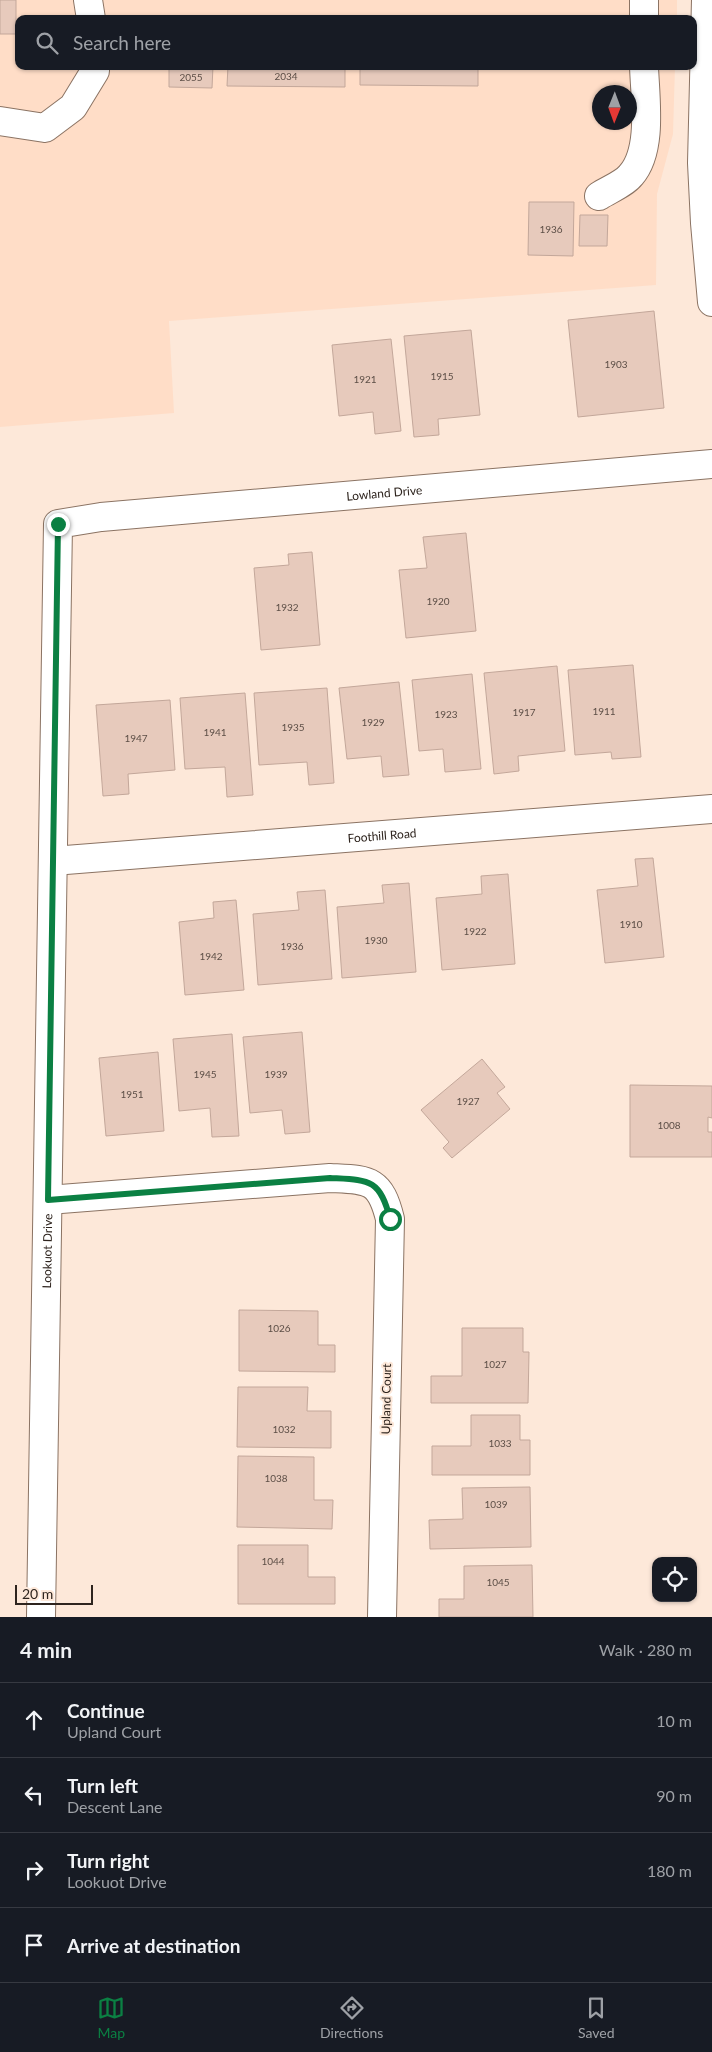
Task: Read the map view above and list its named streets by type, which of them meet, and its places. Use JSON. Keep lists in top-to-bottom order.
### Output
{
  "streets": {
    "street": [
      "Lowland Drive",
      "Foothill Road",
      "Lookuot Drive",
      "Upland Court"
    ]
  },
  "crossings": [
    ["Lowland Drive", "Lookuot Drive"],
    ["Foothill Road", "Lookuot Drive"],
    ["Lookuot Drive", "Upland Court"]
  ],
  "house_numbers": [
    "2034",
    "2055",
    "1936",
    "1903",
    "1915",
    "1921",
    "1920",
    "1932",
    "1911",
    "1917",
    "1923",
    "1929",
    "1935",
    "1941",
    "1947",
    "1910",
    "1922",
    "1930",
    "1936",
    "1942",
    "1945",
    "1939",
    "1951",
    "1927",
    "1008",
    "1026",
    "1027",
    "1032",
    "1033",
    "1038",
    "1039",
    "1044",
    "1045"
  ],
  "scale_bar": "20 m",
  "north": "bottom",
  "page": {
    "search": "Search here",
    "scale": "20 m",
    "heading": ["4 min", "Walk · 280 m"],
    "list": [
      ["Continue", "Upland Court", "10 m"],
      ["Turn left", "Descent Lane", "90 m"],
      ["Turn right", "Lookuot Drive", "180 m"],
      "Arrive at destination"
    ],
    "nav": ["Map", "Directions", "Saved"]
  }
}
